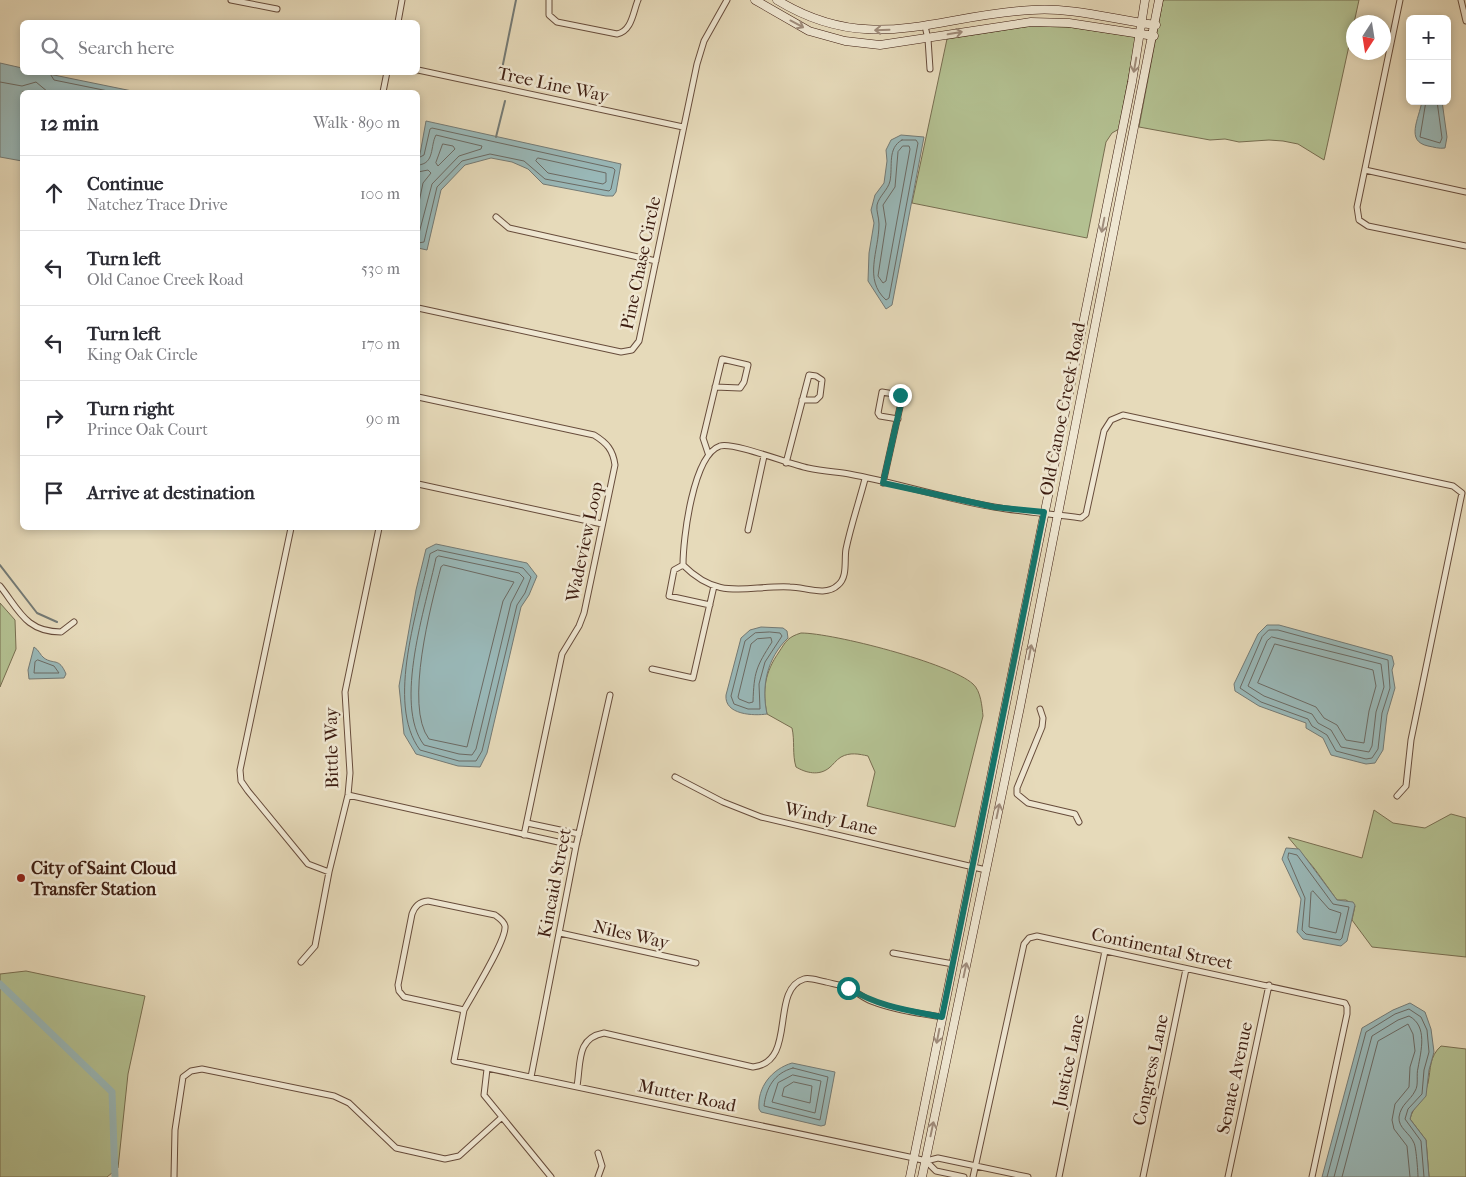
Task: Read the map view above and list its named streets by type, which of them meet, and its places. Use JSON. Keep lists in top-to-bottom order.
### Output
{
  "streets": {
    "main road": ["Old Canoe Creek Road"],
    "street": [
      "Tree Line Way",
      "Pine Chase Circle",
      "Wadeview Loop",
      "Bittle Way",
      "Windy Lane",
      "Kincaid Street",
      "Niles Way",
      "Continental Street",
      "Justice Lane",
      "Congress Lane",
      "Senate Avenue",
      "Mutter Road"
    ]
  },
  "crossings": [
    ["Tree Line Way", "Pine Chase Circle"],
    ["Old Canoe Creek Road", "Windy Lane"],
    ["Old Canoe Creek Road", "Mutter Road"],
    ["Kincaid Street", "Niles Way"],
    ["Kincaid Street", "Mutter Road"],
    ["Continental Street", "Justice Lane"],
    ["Continental Street", "Congress Lane"],
    ["Continental Street", "Senate Avenue"]
  ],
  "places": ["City of Saint Cloud Transfer Station"],
  "north": "bottom",
  "page": {
    "map_buttons": ["+", "−"],
    "search": "Search here",
    "heading": ["12 min", "Walk · 890 m"],
    "list": [
      ["Continue", "Natchez Trace Drive", "100 m"],
      ["Turn left", "Old Canoe Creek Road", "530 m"],
      ["Turn left", "King Oak Circle", "170 m"],
      ["Turn right", "Prince Oak Court", "90 m"],
      "Arrive at destination"
    ]
  }
}
